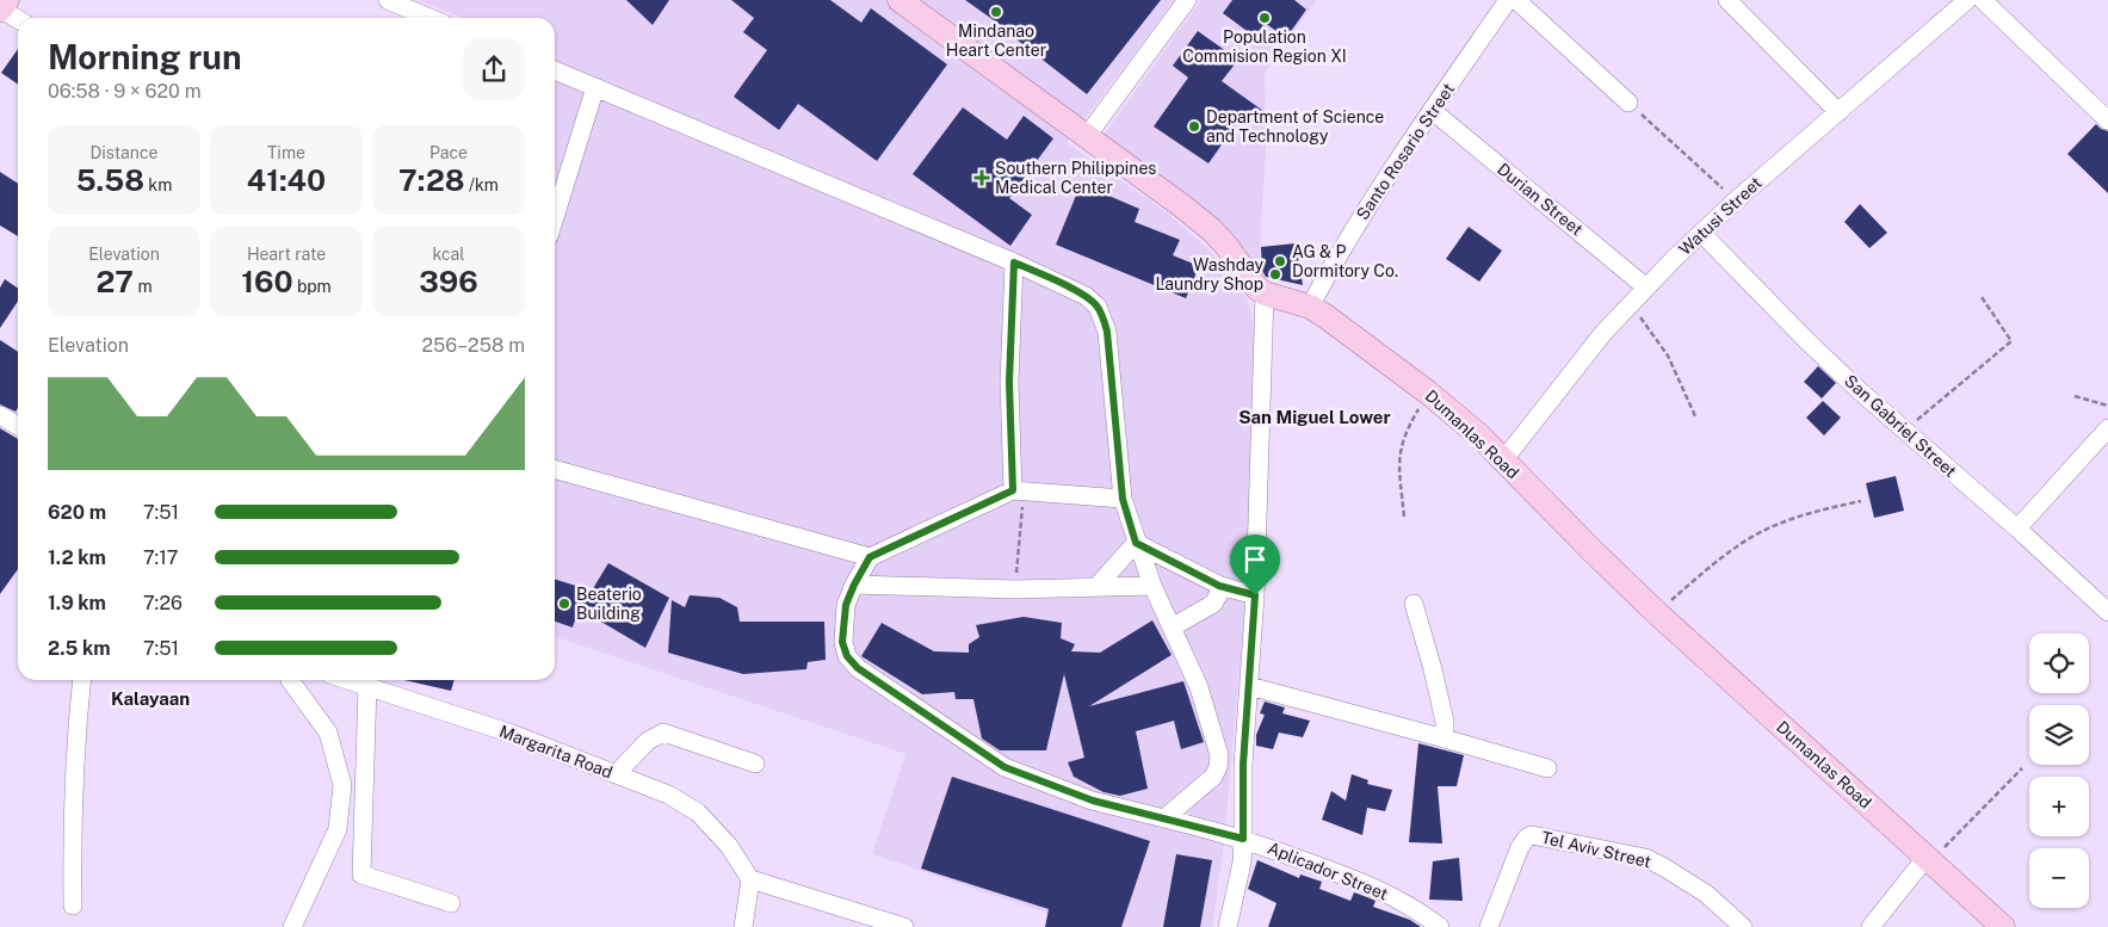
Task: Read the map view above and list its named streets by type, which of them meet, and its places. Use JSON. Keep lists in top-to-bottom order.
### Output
{
  "streets": {
    "main road": ["Dumanlas Road"],
    "street": [
      "Santo Rosario Street",
      "Durian Street",
      "Watusi Street",
      "San Gabriel Street",
      "Margarita Road",
      "Tel Aviv Street",
      "Aplicador Street"
    ]
  },
  "crossings": [
    ["Santo Rosario Street", "Durian Street"],
    ["Santo Rosario Street", "Dumanlas Road"],
    ["Durian Street", "Watusi Street"],
    ["Watusi Street", "San Gabriel Street"],
    ["Watusi Street", "Dumanlas Road"]
  ],
  "districts": ["San Miguel Lower", "Kalayaan"],
  "places": {
    "other": [
      "Mindanao Heart Center",
      "Population Commision Region XI",
      "Department of Science and Technology",
      "AG & P Dormitory Co.",
      "Washday Laundry Shop",
      "Beaterio Building"
    ],
    "health": ["Southern Philippines Medical Center"]
  },
  "page": {
    "heading": ["Morning run", "06:58 · 9 × 620 m"],
    "stats": [
      ["Distance", "5.58 km"],
      ["Time", "41:40"],
      ["Pace", "7:28 /km"],
      ["Elevation", "27 m"],
      ["Heart rate", "160 bpm"],
      ["kcal", "396"]
    ],
    "chart": ["Elevation", "256–258 m"],
    "list": [
      {
        "name": "620 m",
        "note": "7:51"
      },
      {
        "name": "1.2 km",
        "note": "7:17"
      },
      {
        "name": "1.9 km",
        "note": "7:26"
      },
      {
        "name": "2.5 km",
        "note": "7:51"
      }
    ],
    "map_buttons": ["+", "−"]
  }
}
